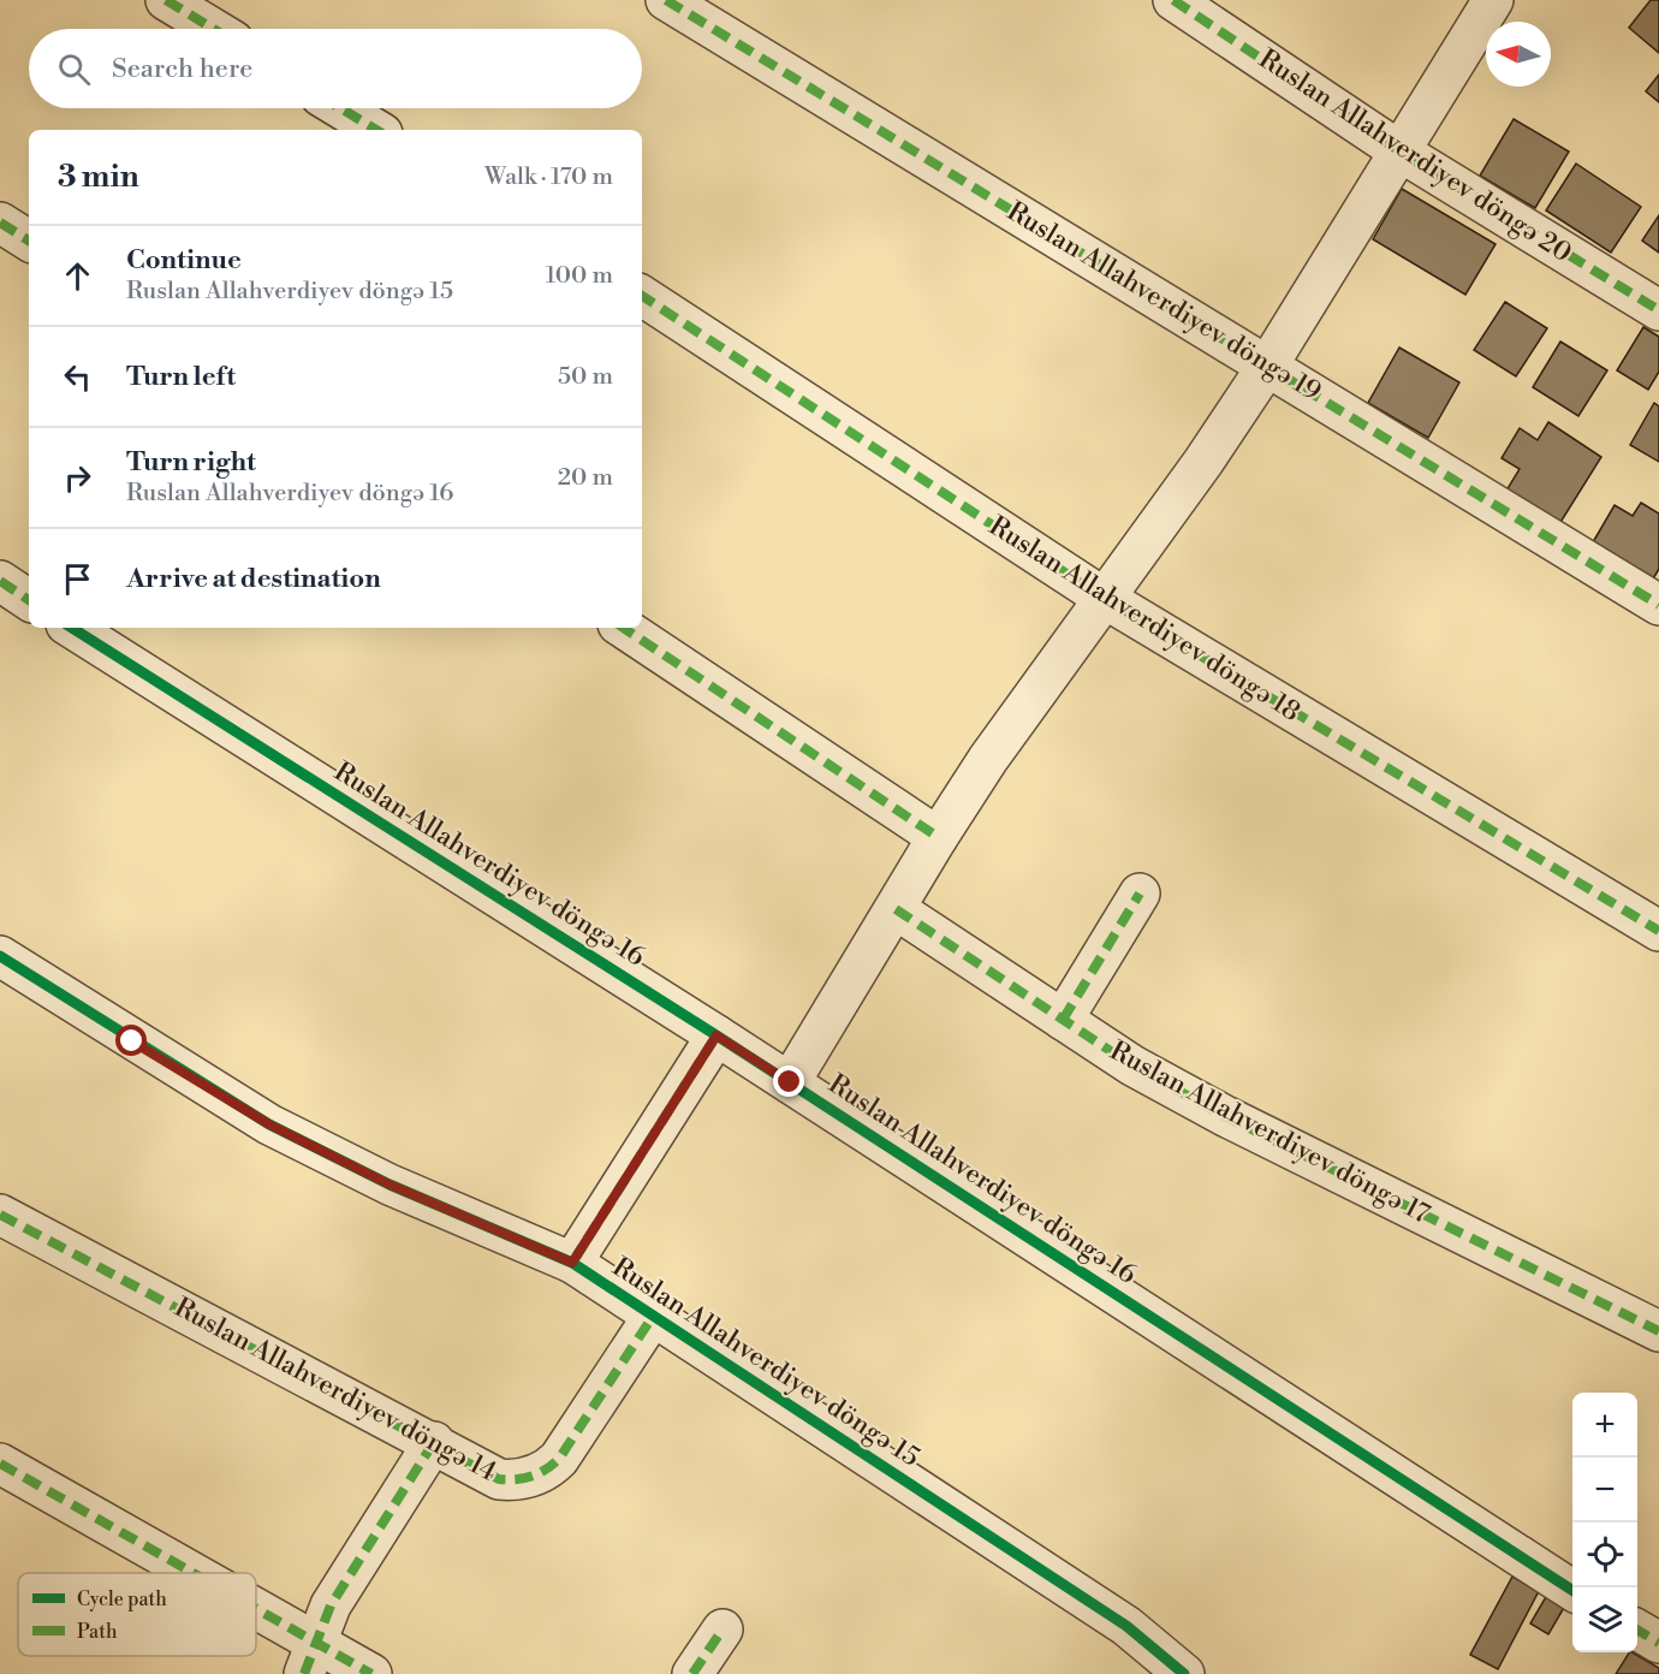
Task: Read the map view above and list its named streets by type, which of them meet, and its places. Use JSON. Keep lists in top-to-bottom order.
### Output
{
  "streets": {
    "street": [
      "Ruslan Allahverdiyev döngə 20",
      "Ruslan Allahverdiyev döngə 19",
      "Ruslan Allahverdiyev döngə 18",
      "Ruslan Allahverdiyev döngə 16",
      "Ruslan Allahverdiyev döngə 17",
      "Ruslan Allahverdiyev döngə 15",
      "Ruslan Allahverdiyev döngə 14"
    ]
  },
  "crossings": [
    ["Ruslan Allahverdiyev döngə 15", "Ruslan Allahverdiyev döngə 14"]
  ],
  "legend": ["Cycle path", "Path"],
  "north": "left",
  "page": {
    "search": "Search here",
    "heading": ["3 min", "Walk · 170 m"],
    "list": [
      ["Continue", "Ruslan Allahverdiyev döngə 15", "100 m"],
      ["Turn left", "50 m"],
      ["Turn right", "Ruslan Allahverdiyev döngə 16", "20 m"],
      "Arrive at destination"
    ],
    "map_buttons": ["+", "−"]
  }
}
